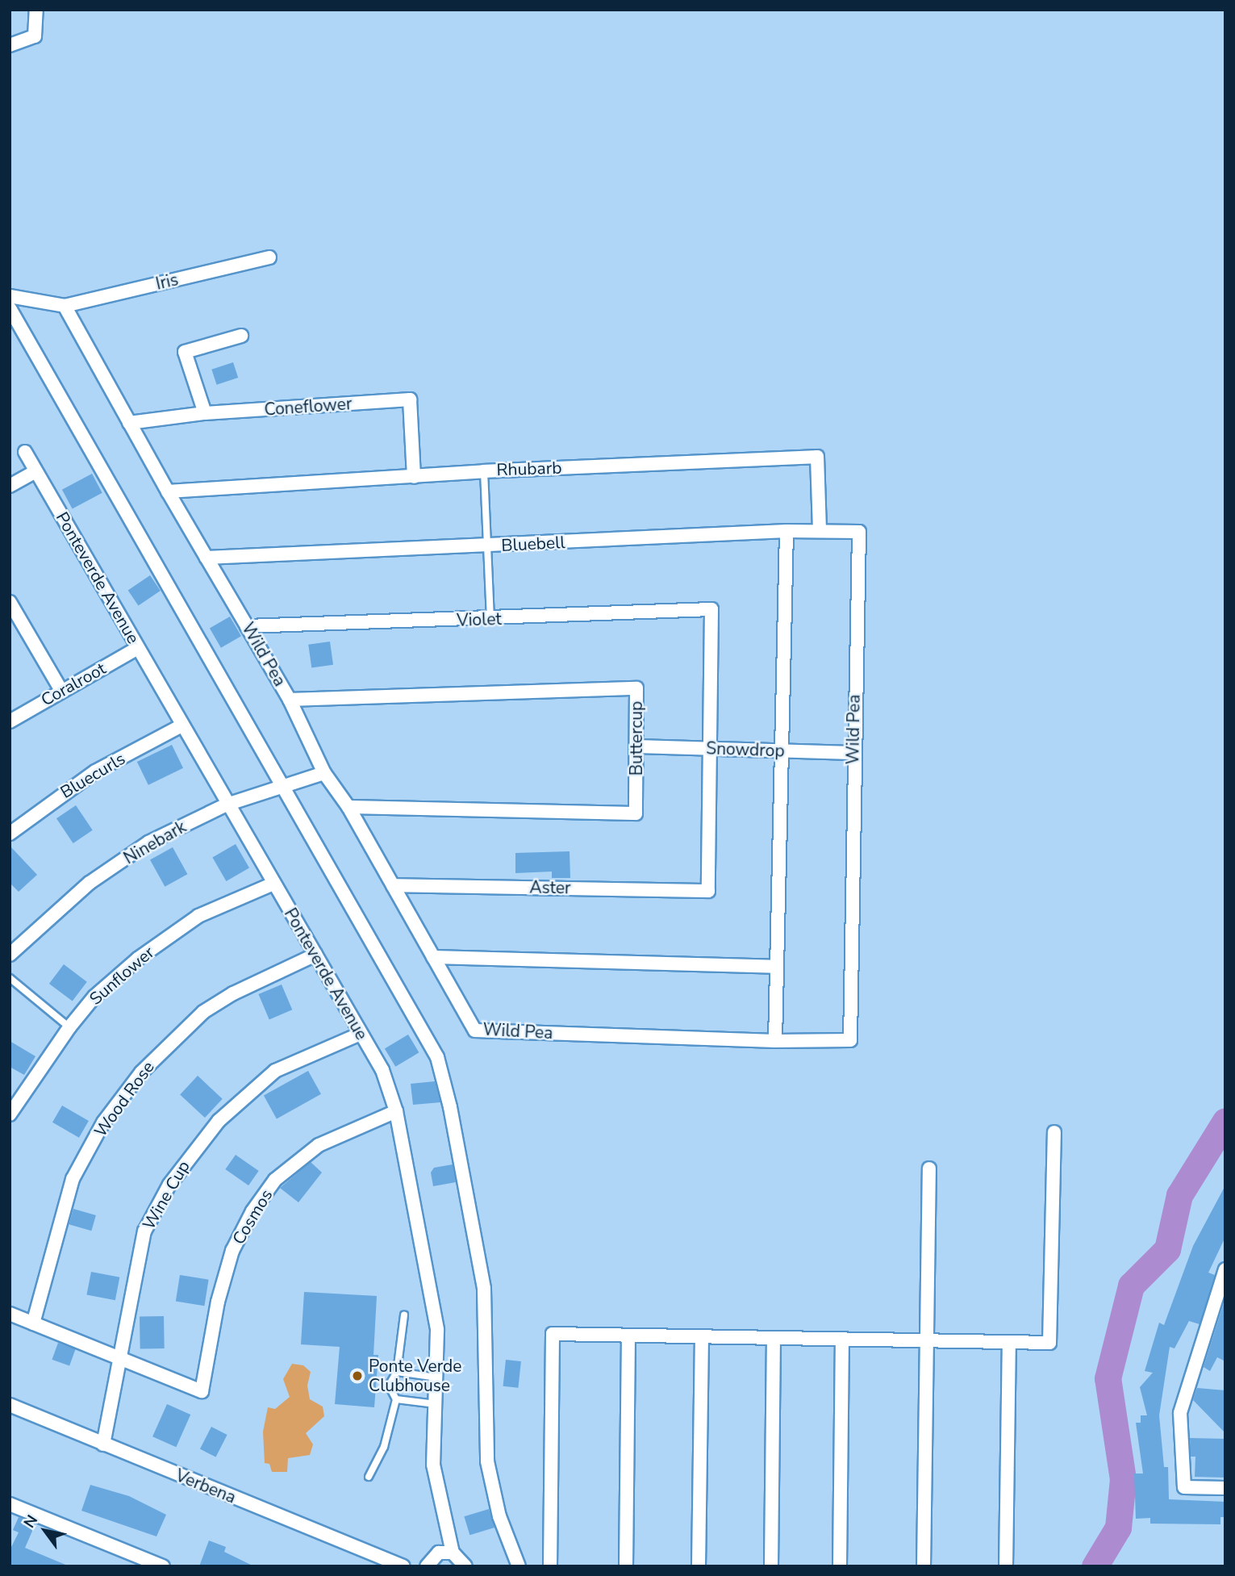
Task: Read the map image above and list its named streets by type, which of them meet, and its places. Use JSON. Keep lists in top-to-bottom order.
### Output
{
  "streets": {
    "street": [
      "Iris",
      "Coneflower",
      "Rhubarb",
      "Bluebell",
      "Ponteverde Avenue",
      "Violet",
      "Wild Pea",
      "Coralroot",
      "Buttercup",
      "Snowdrop",
      "Bluecurls",
      "Ninebark",
      "Aster",
      "Sunflower",
      "Wood Rose",
      "Wine Cup",
      "Cosmos",
      "Verbena"
    ]
  },
  "crossings": [
    ["Iris", "Wild Pea"],
    ["Coneflower", "Rhubarb"],
    ["Coneflower", "Wild Pea"],
    ["Rhubarb", "Bluebell"],
    ["Rhubarb", "Wild Pea"],
    ["Bluebell", "Wild Pea"],
    ["Ponteverde Avenue", "Coralroot"],
    ["Ponteverde Avenue", "Bluecurls"],
    ["Ponteverde Avenue", "Ninebark"],
    ["Ponteverde Avenue", "Sunflower"],
    ["Ponteverde Avenue", "Wood Rose"],
    ["Ponteverde Avenue", "Wine Cup"],
    ["Ponteverde Avenue", "Cosmos"],
    ["Violet", "Wild Pea"],
    ["Violet", "Snowdrop"],
    ["Violet", "Aster"],
    ["Wild Pea", "Buttercup"],
    ["Wild Pea", "Snowdrop"],
    ["Wild Pea", "Ninebark"],
    ["Wild Pea", "Aster"],
    ["Buttercup", "Snowdrop"],
    ["Snowdrop", "Aster"],
    ["Wine Cup", "Cosmos"],
    ["Wine Cup", "Verbena"]
  ],
  "places": ["Ponte Verde Clubhouse"],
  "north": "top left"
}
